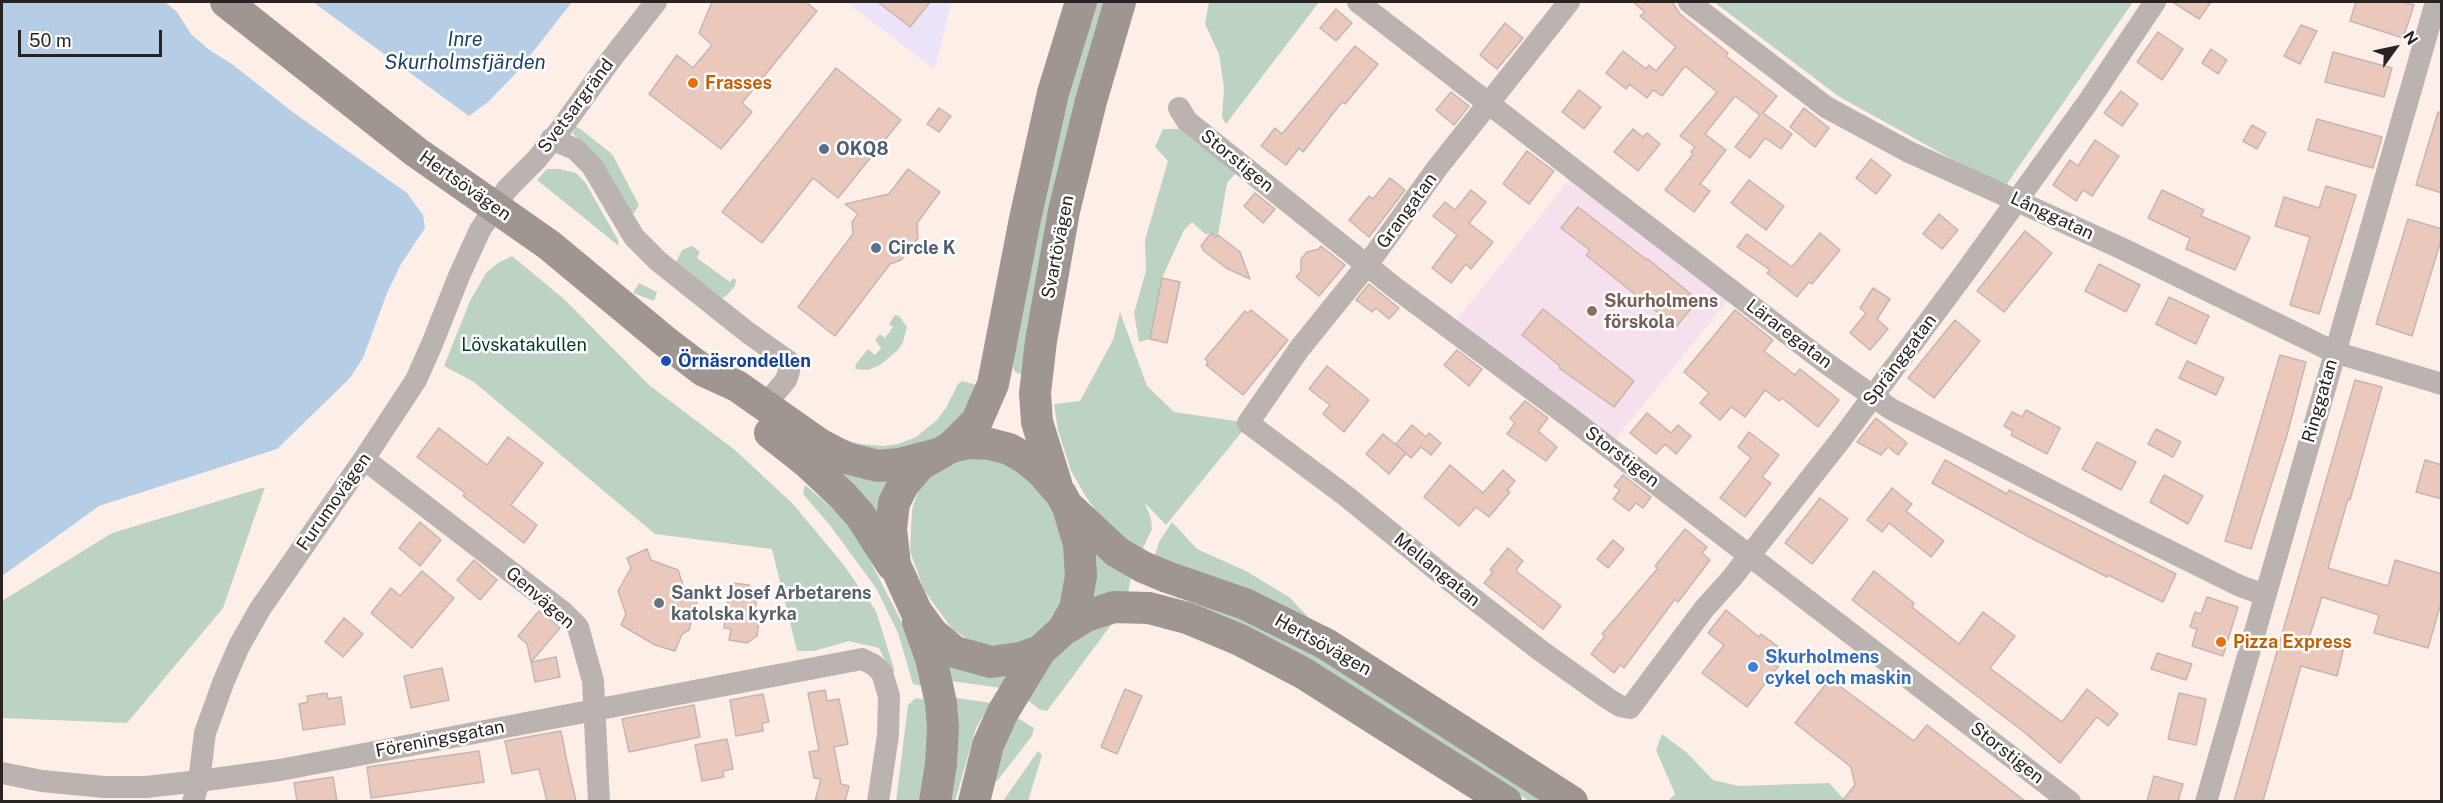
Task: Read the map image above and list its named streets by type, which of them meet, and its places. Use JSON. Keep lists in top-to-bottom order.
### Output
{
  "streets": {
    "main road": ["Hertsövägen", "Svartövägen"],
    "street": [
      "Svetsargränd",
      "Storstigen",
      "Grangatan",
      "Långgatan",
      "Läraregatan",
      "Spränggatan",
      "Ringgatan",
      "Furumovägen",
      "Mellangatan",
      "Genvägen",
      "Föreningsgatan"
    ]
  },
  "crossings": [
    ["Svetsargränd", "Hertsövägen"],
    ["Svetsargränd", "Furumovägen"],
    ["Storstigen", "Grangatan"],
    ["Storstigen", "Spränggatan"],
    ["Hertsövägen", "Svartövägen"],
    ["Hertsövägen", "Furumovägen"],
    ["Grangatan", "Läraregatan"],
    ["Grangatan", "Mellangatan"],
    ["Långgatan", "Spränggatan"],
    ["Långgatan", "Ringgatan"],
    ["Läraregatan", "Spränggatan"],
    ["Läraregatan", "Ringgatan"],
    ["Spränggatan", "Mellangatan"],
    ["Furumovägen", "Genvägen"],
    ["Furumovägen", "Föreningsgatan"],
    ["Genvägen", "Föreningsgatan"]
  ],
  "water": ["Inre Skurholmsfjärden"],
  "parks": ["Lövskatakullen"],
  "places": [
    "Frasses",
    "OKQ8",
    "Circle K",
    "Skurholmens förskola",
    "Örnäsrondellen",
    "Sankt Josef Arbetarens katolska kyrka",
    "Pizza Express",
    "Skurholmens cykel och maskin"
  ],
  "scale_bar": "50 m",
  "north": "top right"
}
